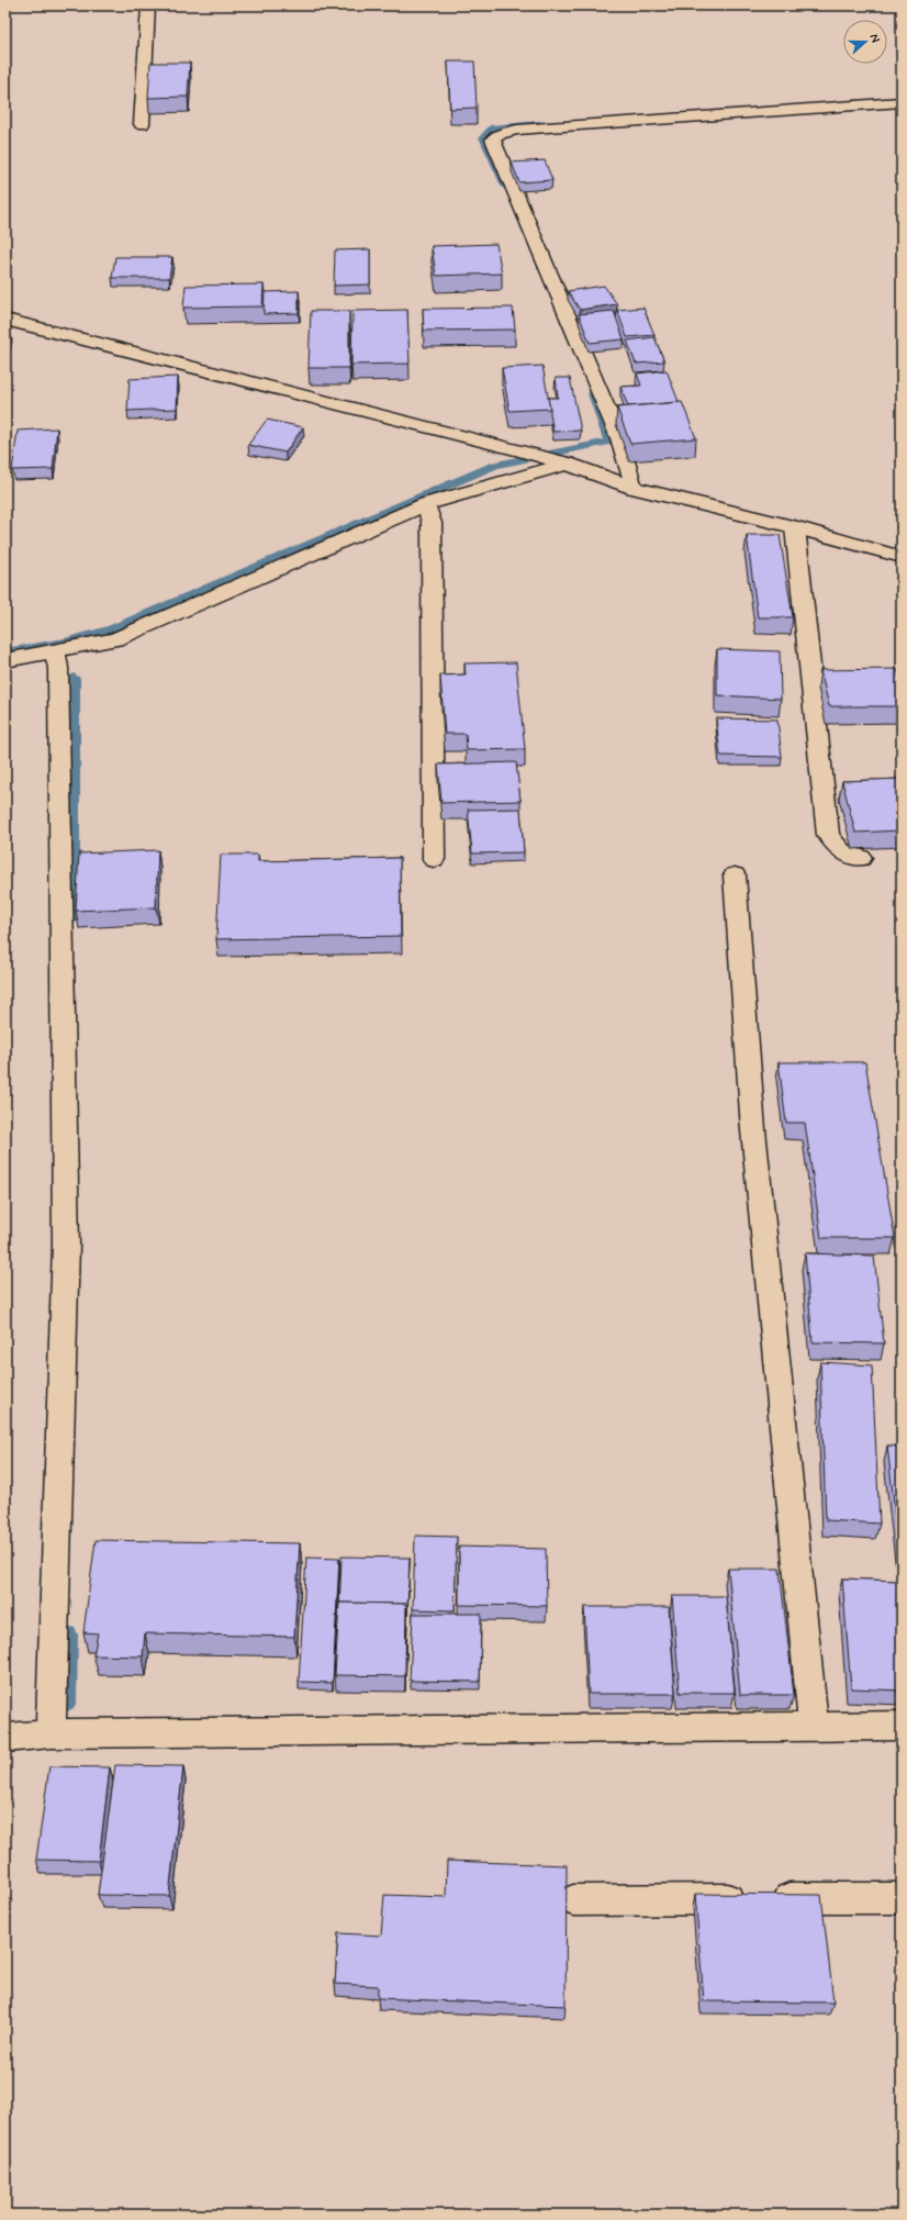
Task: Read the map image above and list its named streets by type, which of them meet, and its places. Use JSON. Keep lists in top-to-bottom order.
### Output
{
  "north": "right"
}
